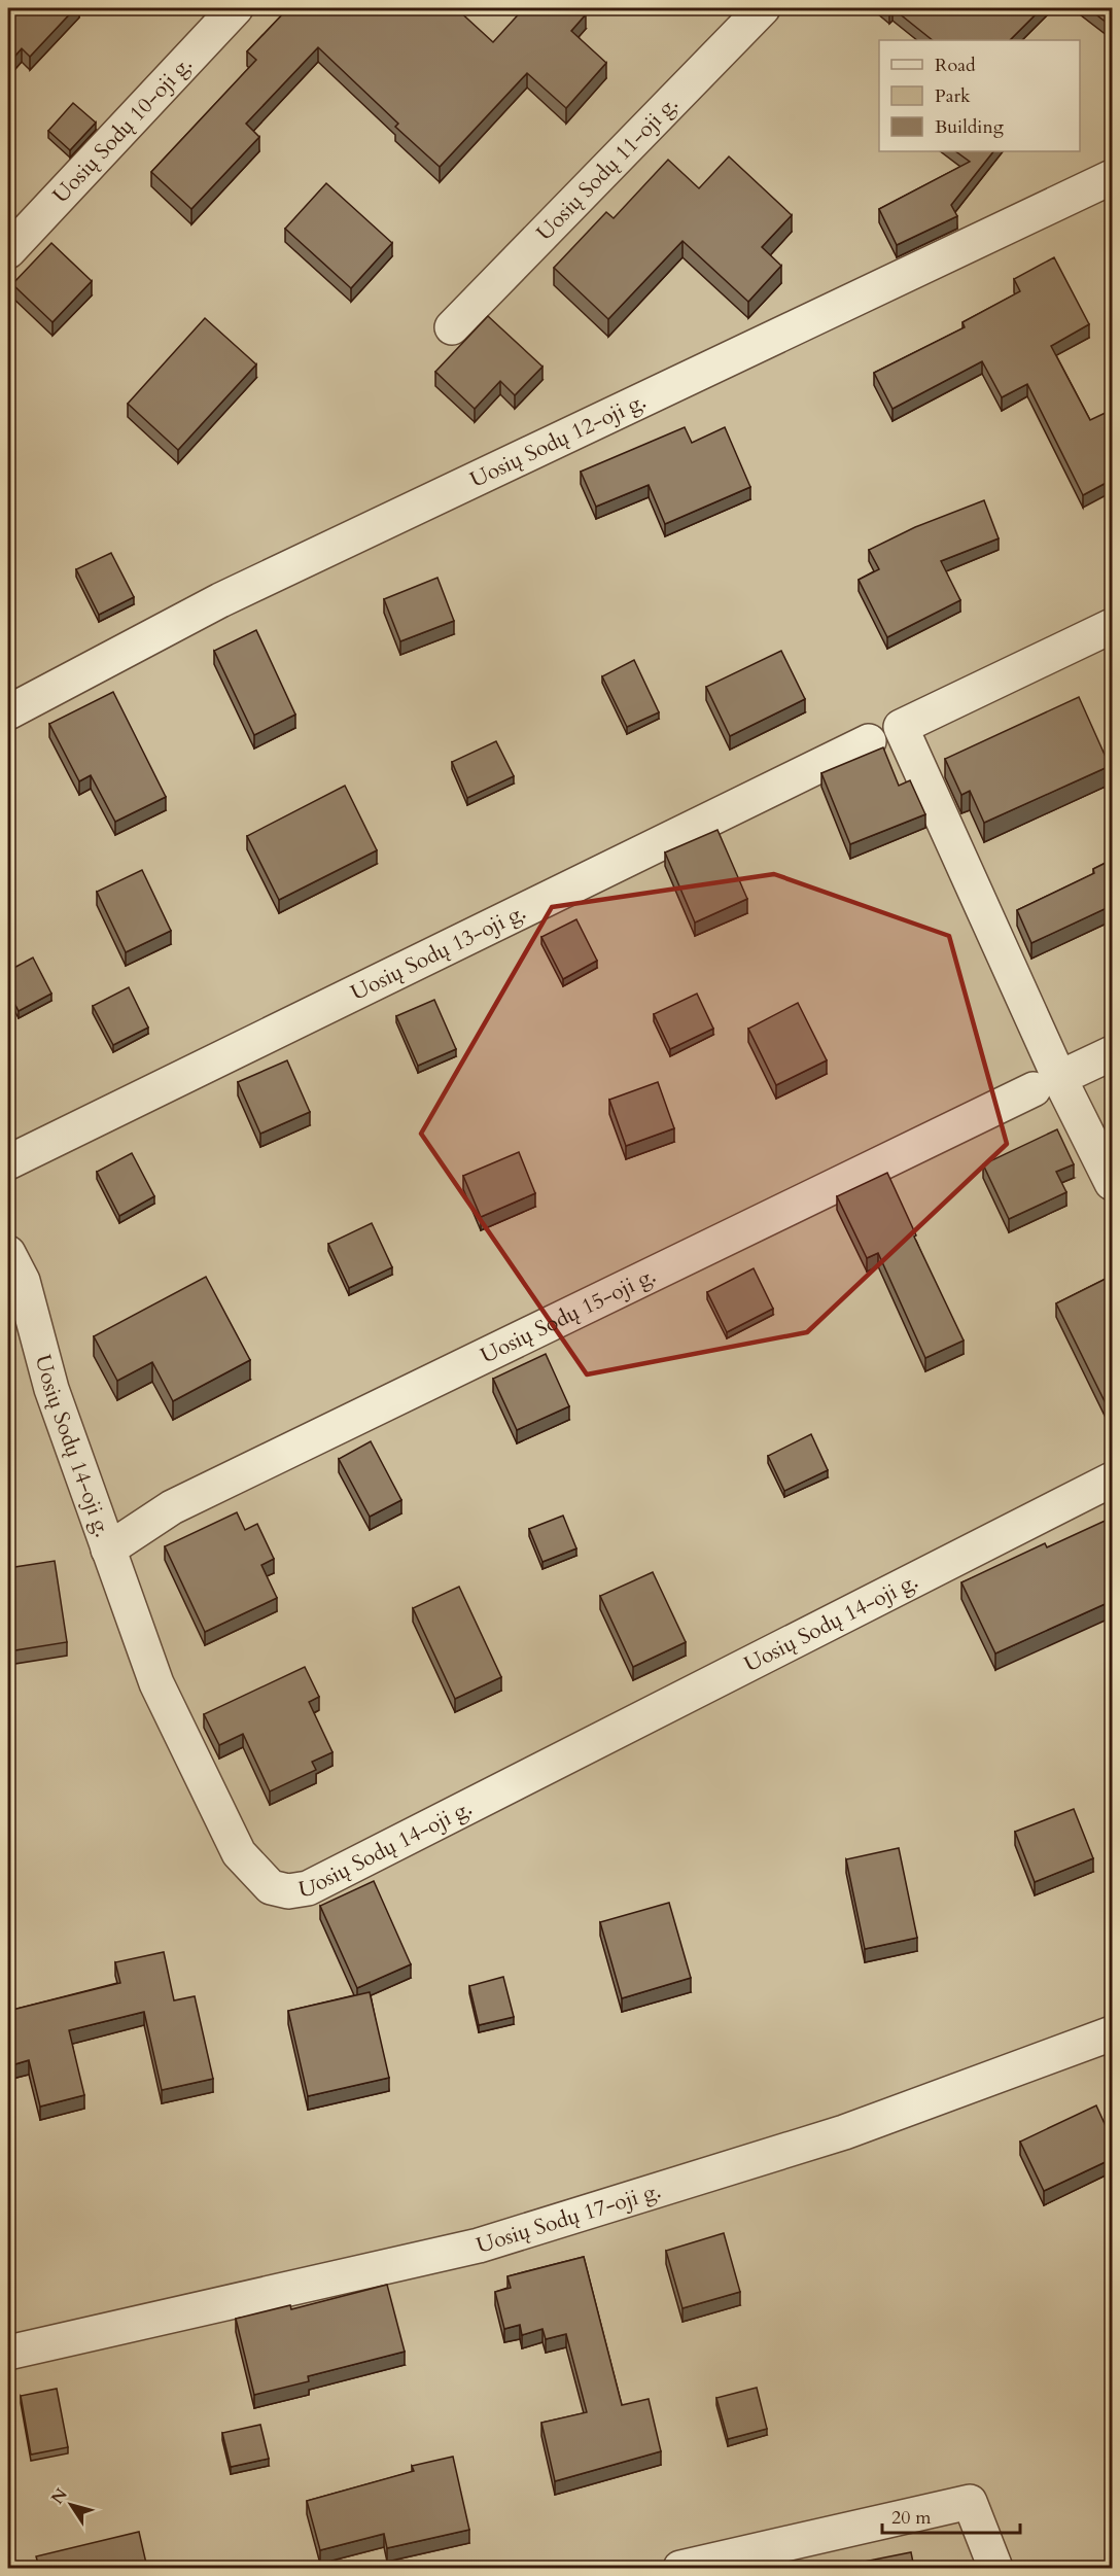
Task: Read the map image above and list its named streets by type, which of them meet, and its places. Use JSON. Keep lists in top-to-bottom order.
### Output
{
  "streets": {
    "street": [
      "Uosių Sodų 10-oji g.",
      "Uosių Sodų 11-oji g.",
      "Uosių Sodų 12-oji g.",
      "Uosių Sodų 13-oji g.",
      "Uosių Sodų 15-oji g.",
      "Uosių Sodų 14-oji g.",
      "Uosių Sodų 17-oji g."
    ]
  },
  "crossings": [
    ["Uosių Sodų 15-oji g.", "Uosių Sodų 14-oji g."]
  ],
  "legend": ["Road", "Park", "Building"],
  "scale_bar": "20 m",
  "north": "top left"
}
